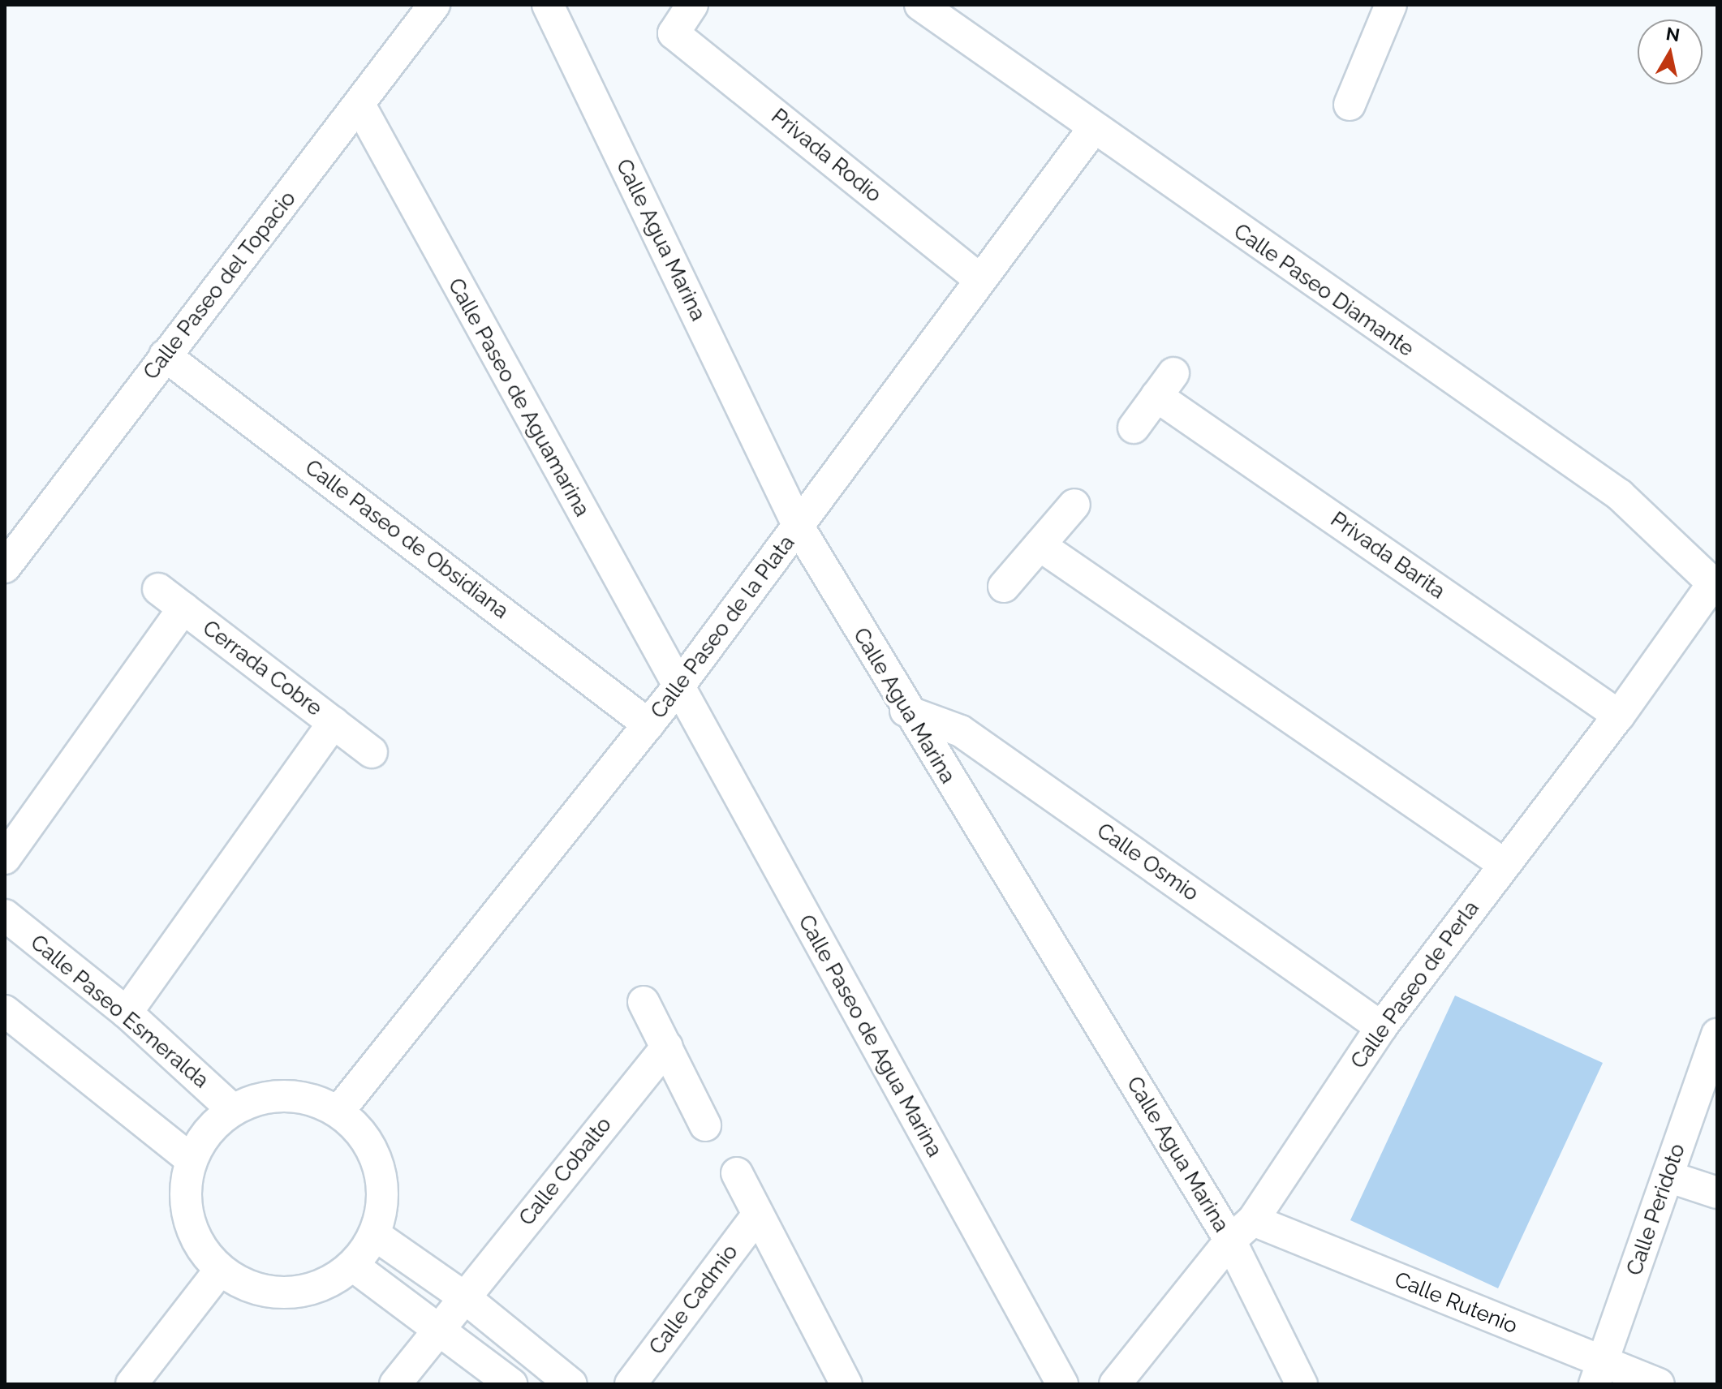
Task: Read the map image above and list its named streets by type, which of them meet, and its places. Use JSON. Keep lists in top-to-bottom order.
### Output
{
  "streets": {
    "street": [
      "Privada Rodio",
      "Calle Agua Marina",
      "Calle Paseo del Topacio",
      "Calle Paseo Diamante",
      "Calle Paseo de Aguamarina",
      "Calle Paseo de Obsidiana",
      "Privada Barita",
      "Calle Paseo de la Plata",
      "Cerrada Cobre",
      "Calle Osmio",
      "Calle Paseo de Perla",
      "Calle Paseo Esmeralda",
      "Calle Paseo de Agua Marina",
      "Calle Cobalto",
      "Calle Peridoto",
      "Calle Cadmio",
      "Calle Rutenio"
    ]
  },
  "crossings": [
    ["Privada Rodio", "Calle Paseo de la Plata"],
    ["Calle Agua Marina", "Calle Paseo de la Plata"],
    ["Calle Agua Marina", "Calle Osmio"],
    ["Calle Agua Marina", "Calle Paseo de Perla"],
    ["Calle Paseo del Topacio", "Calle Paseo de Aguamarina"],
    ["Calle Paseo del Topacio", "Calle Paseo de Obsidiana"],
    ["Calle Paseo Diamante", "Calle Paseo de la Plata"],
    ["Calle Paseo Diamante", "Calle Paseo de Perla"],
    ["Calle Paseo de Aguamarina", "Calle Paseo de la Plata"],
    ["Calle Paseo de Aguamarina", "Calle Paseo de Agua Marina"],
    ["Calle Paseo de Obsidiana", "Calle Paseo de la Plata"],
    ["Privada Barita", "Calle Paseo de Perla"],
    ["Calle Paseo de la Plata", "Calle Paseo Esmeralda"],
    ["Calle Paseo de la Plata", "Calle Paseo de Agua Marina"],
    ["Cerrada Cobre", "Calle Paseo Esmeralda"],
    ["Calle Osmio", "Calle Paseo de Perla"],
    ["Calle Paseo de Perla", "Calle Rutenio"],
    ["Calle Peridoto", "Calle Rutenio"]
  ],
  "north": "top"
}
